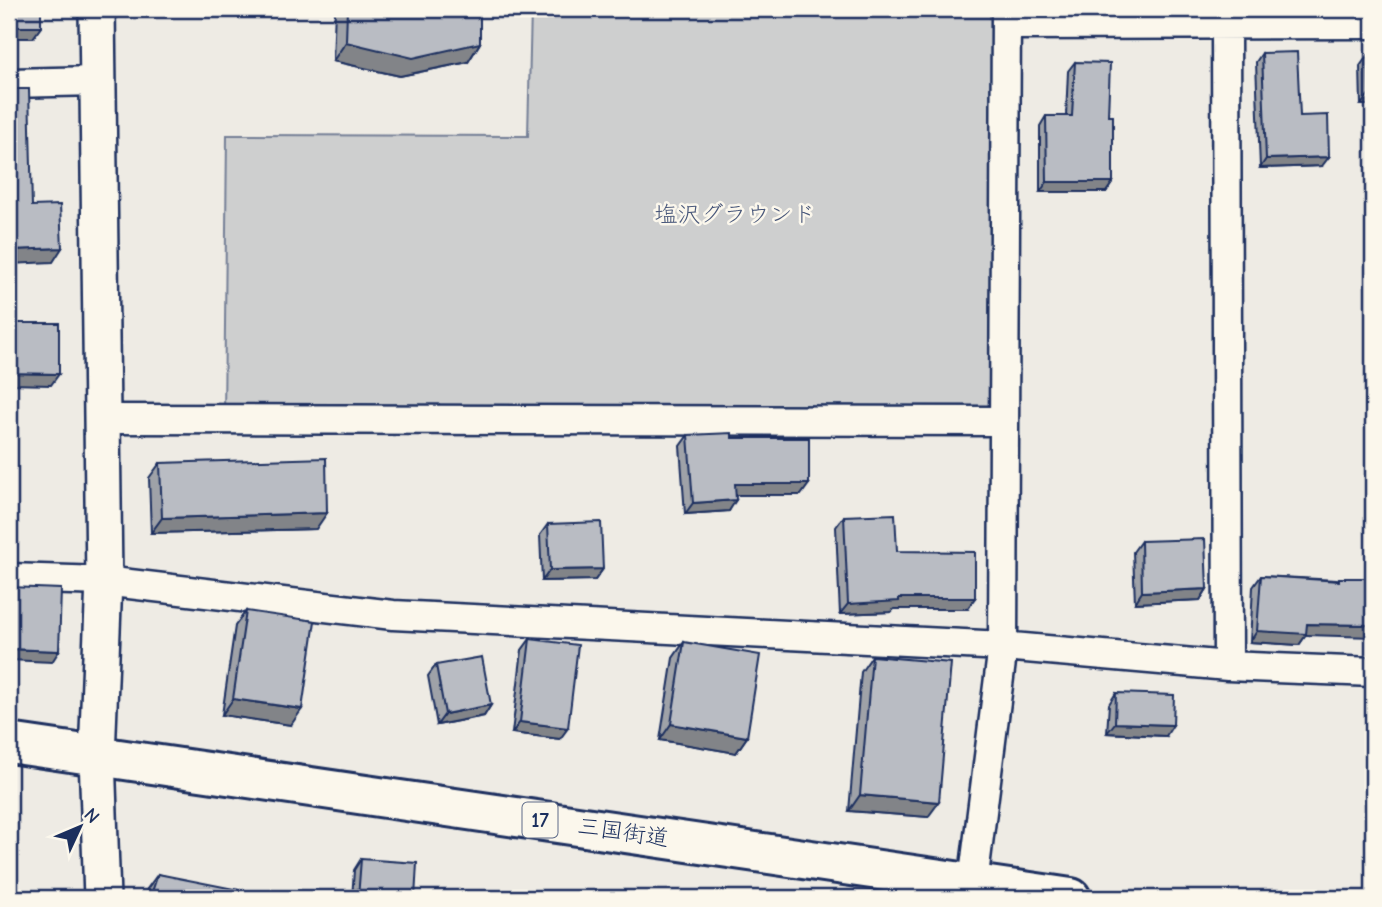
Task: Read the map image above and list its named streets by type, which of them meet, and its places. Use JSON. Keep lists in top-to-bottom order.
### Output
{
  "streets": {
    "highway": ["17", "三国街道"]
  },
  "parks": ["塩沢グラウンド"],
  "north": "top right"
}
